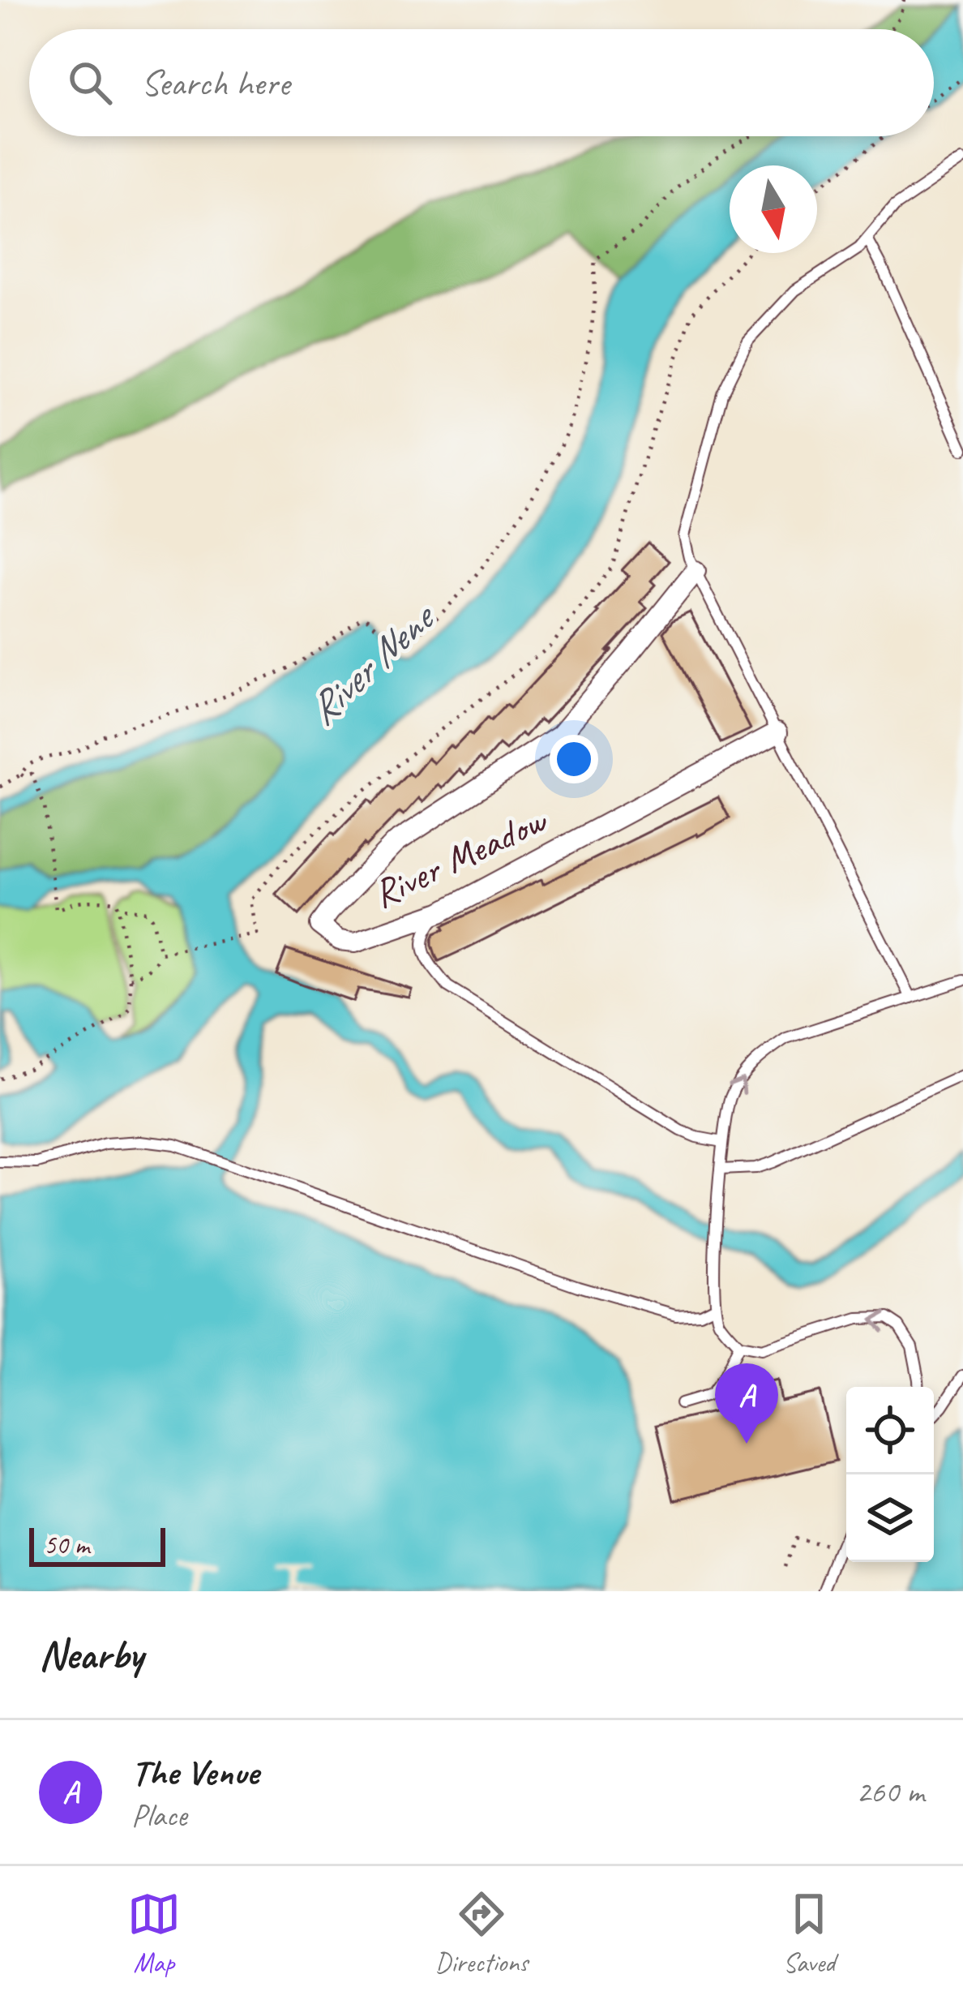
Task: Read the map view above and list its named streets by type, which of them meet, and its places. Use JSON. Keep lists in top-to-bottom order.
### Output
{
  "streets": {
    "street": ["River Meadow"]
  },
  "water": ["River Nene"],
  "scale_bar": "50 m",
  "north": "bottom",
  "page": {
    "search": "Search here",
    "pins": "A",
    "scale": "50 m",
    "heading": "Nearby",
    "list": [
      {
        "mark": "A",
        "name": "The Venue",
        "note": "Place",
        "value": "260 m"
      }
    ],
    "nav": ["Map", "Directions", "Saved"]
  }
}
